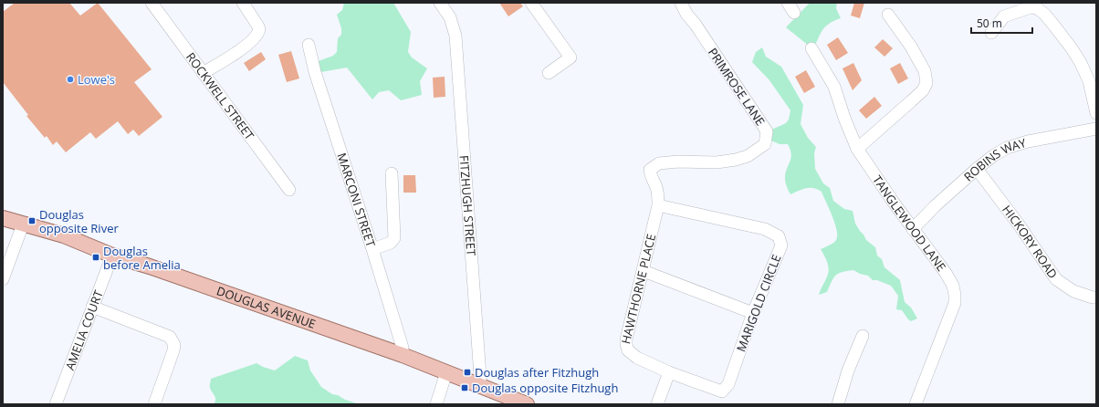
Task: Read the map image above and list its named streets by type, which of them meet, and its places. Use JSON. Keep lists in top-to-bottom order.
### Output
{
  "streets": {
    "main road": ["DOUGLAS AVENUE"],
    "street": [
      "PRIMROSE LANE",
      "ROCKWELL STREET",
      "ROBINS WAY",
      "MARCONI STREET",
      "FITZHUGH STREET",
      "TANGLEWOOD LANE",
      "HICKORY ROAD",
      "HAWTHORNE PLACE",
      "MARIGOLD CIRCLE",
      "AMELIA COURT"
    ]
  },
  "crossings": [
    ["PRIMROSE LANE", "HAWTHORNE PLACE"],
    ["ROBINS WAY", "TANGLEWOOD LANE"],
    ["ROBINS WAY", "HICKORY ROAD"],
    ["MARCONI STREET", "DOUGLAS AVENUE"],
    ["FITZHUGH STREET", "DOUGLAS AVENUE"],
    ["HAWTHORNE PLACE", "MARIGOLD CIRCLE"],
    ["DOUGLAS AVENUE", "AMELIA COURT"]
  ],
  "places": {
    "other": ["Lowe's"],
    "transit": [
      "Douglas opposite River",
      "Douglas before Amelia",
      "Douglas after Fitzhugh",
      "Douglas opposite Fitzhugh"
    ]
  },
  "scale_bar": "50 m"
}
